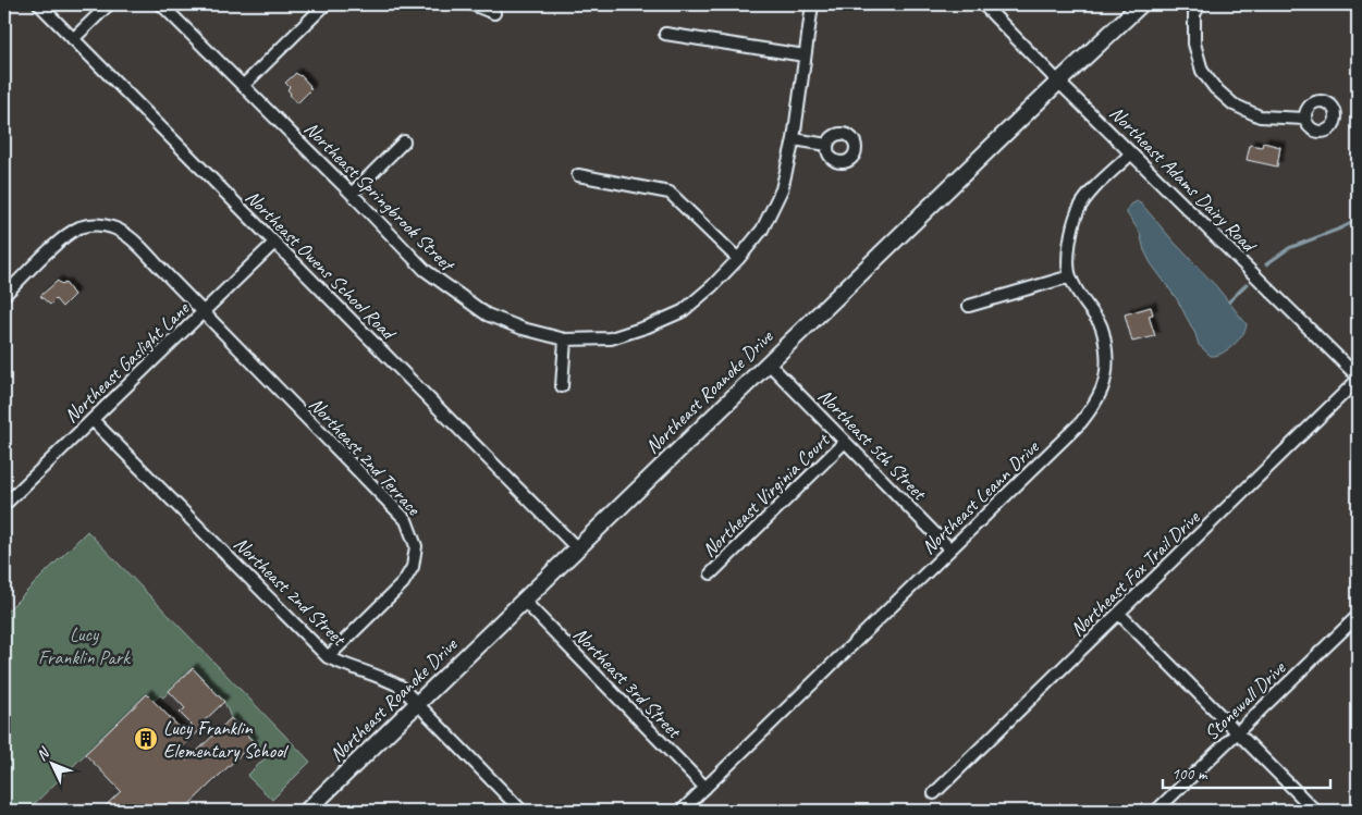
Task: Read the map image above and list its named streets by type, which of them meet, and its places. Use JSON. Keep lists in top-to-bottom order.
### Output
{
  "streets": {
    "street": [
      "Northeast Adams Dairy Road",
      "Northeast Springbrook Street",
      "Northeast Owens School Road",
      "Northeast Gaslight Lane",
      "Northeast Roanoke Drive",
      "Northeast 5th Street",
      "Northeast 2nd Terrace",
      "Northeast Virginia Court",
      "Northeast Leann Drive",
      "Northeast Fox Trail Drive",
      "Northeast 2nd Street",
      "Northeast 3rd Street",
      "Stonewall Drive"
    ]
  },
  "crossings": [
    ["Northeast Adams Dairy Road", "Northeast Roanoke Drive"],
    ["Northeast Adams Dairy Road", "Northeast Fox Trail Drive"],
    ["Northeast Owens School Road", "Northeast Gaslight Lane"],
    ["Northeast Owens School Road", "Northeast Roanoke Drive"],
    ["Northeast Gaslight Lane", "Northeast 2nd Terrace"],
    ["Northeast Gaslight Lane", "Northeast 2nd Street"],
    ["Northeast Roanoke Drive", "Northeast 5th Street"],
    ["Northeast Roanoke Drive", "Northeast 2nd Street"],
    ["Northeast Roanoke Drive", "Northeast 3rd Street"],
    ["Northeast 5th Street", "Northeast Virginia Court"],
    ["Northeast 5th Street", "Northeast Leann Drive"],
    ["Northeast 2nd Terrace", "Northeast 2nd Street"],
    ["Northeast Leann Drive", "Northeast 3rd Street"]
  ],
  "parks": ["Lucy Franklin Park"],
  "places": {
    "building": ["Lucy Franklin Elementary School"]
  },
  "scale_bar": "100 m",
  "north": "top left"
}
